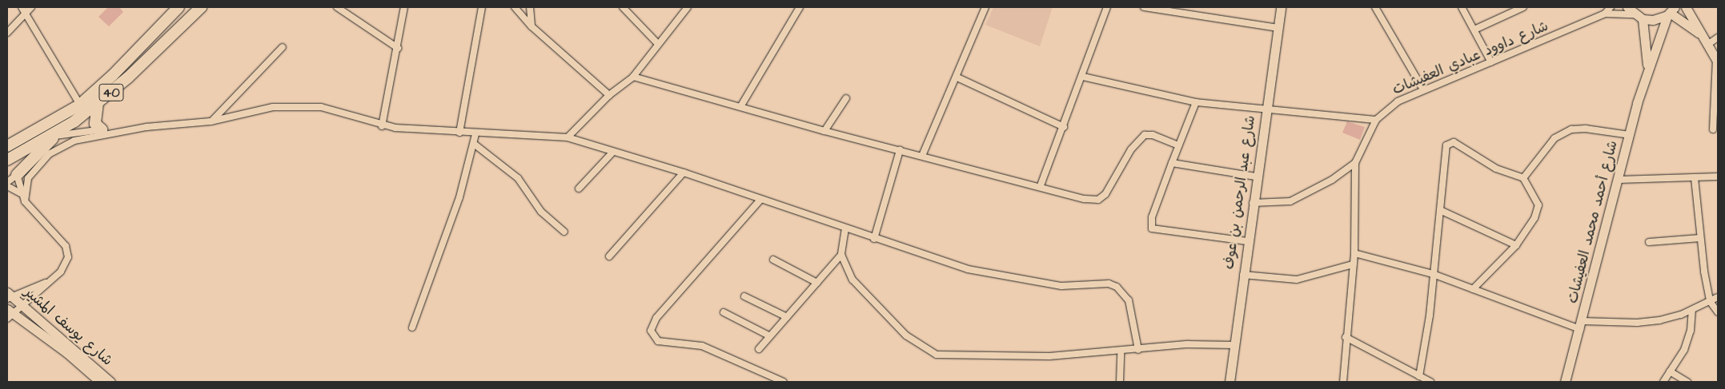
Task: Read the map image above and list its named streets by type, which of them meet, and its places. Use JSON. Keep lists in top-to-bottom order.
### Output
{
  "streets": {
    "highway": ["40"],
    "street": [
      "شارع داوود عبادي العفيشات",
      "شارع عبد الرحمن بن عوف",
      "شارع أحمد محمد العفيشات",
      "شارع يوسف المشير"
    ]
  }
}
